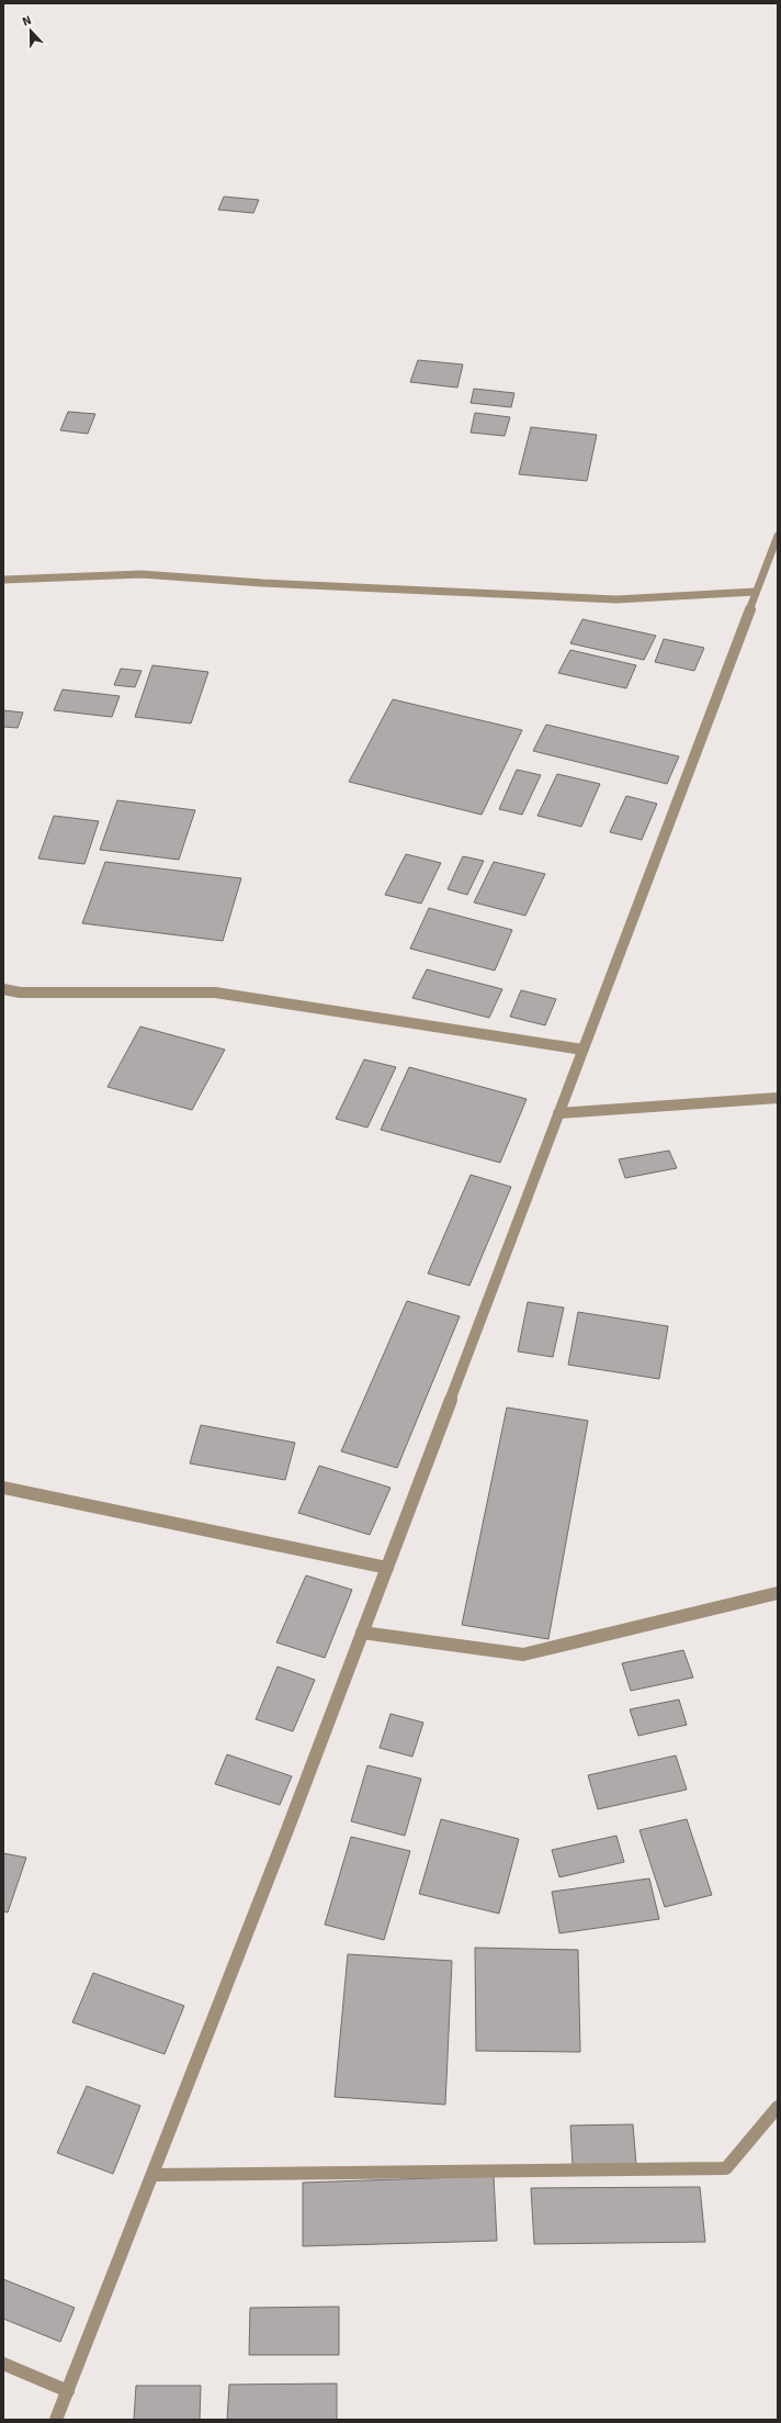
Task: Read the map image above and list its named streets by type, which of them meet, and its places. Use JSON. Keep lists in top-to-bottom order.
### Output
{
  "north": "top"
}
